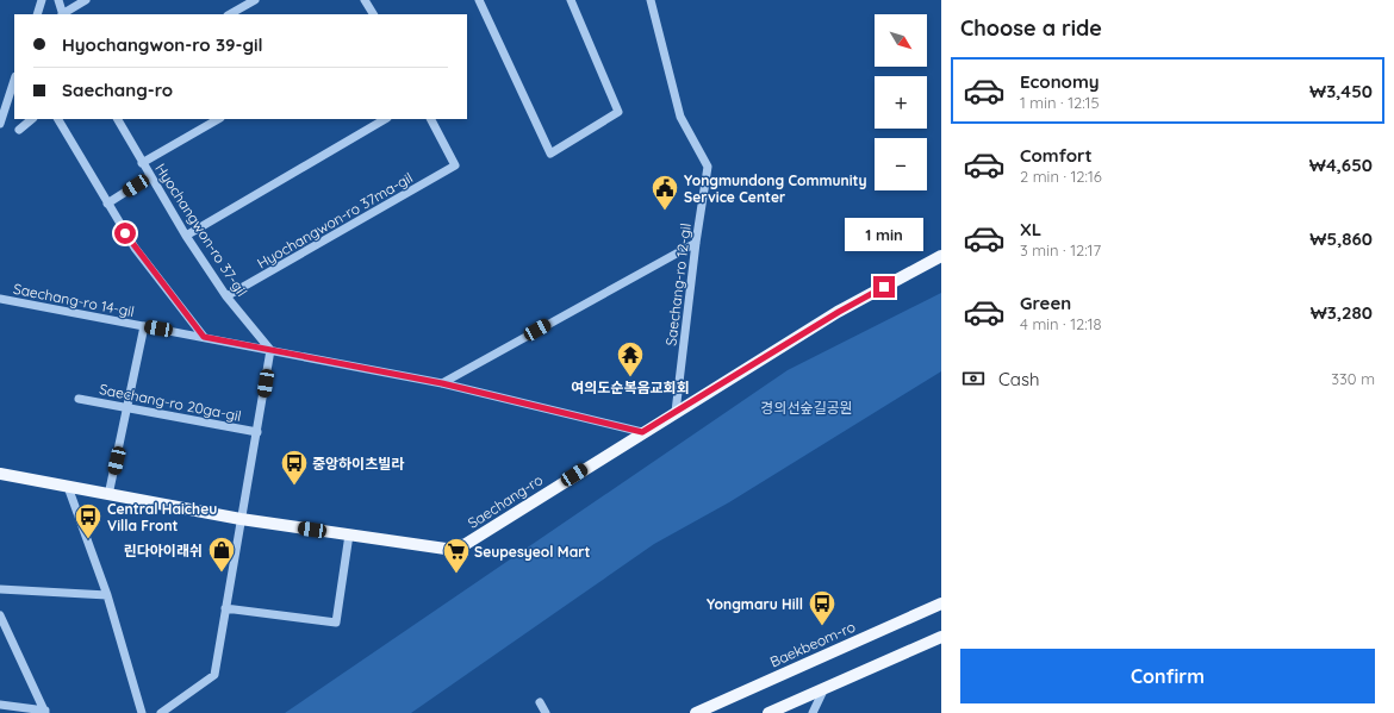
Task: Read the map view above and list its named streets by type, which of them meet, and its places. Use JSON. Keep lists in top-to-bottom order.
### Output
{
  "streets": {
    "main road": ["Saechang-ro", "Baekbeom-ro"],
    "street": [
      "Hyochangwon-ro 37ma-gil",
      "Hyochangwon-ro 37-gil",
      "Saechang-ro 12-gil",
      "Saechang-ro 14-gil",
      "Saechang-ro 20ga-gil"
    ]
  },
  "crossings": [
    ["Hyochangwon-ro 37ma-gil", "Hyochangwon-ro 37-gil"],
    ["Hyochangwon-ro 37-gil", "Saechang-ro 14-gil"],
    ["Saechang-ro 12-gil", "Saechang-ro"],
    ["Saechang-ro 14-gil", "Saechang-ro 20ga-gil"],
    ["Saechang-ro 14-gil", "Saechang-ro"]
  ],
  "parks": ["경의선숲길공원"],
  "places": {
    "public building": ["Yongmundong Community Service Center"],
    "temple": ["여의도순복음교회회"],
    "bus stop": ["중앙하이츠빌라", "Central Haicheu Villa Front", "Yongmaru Hill"],
    "shop": ["린다아이래쉬"],
    "supermarket": ["Seupesyeol Mart"]
  },
  "north": "bottom right",
  "page": {
    "heading": "Choose a ride",
    "map_buttons": ["+", "−"],
    "banner": ["Hyochangwon-ro 39-gil", "Saechang-ro"],
    "list": [
      {
        "name": "Economy",
        "note": "1 min · 12:15",
        "value": "₩3,450"
      },
      {
        "name": "Comfort",
        "note": "2 min · 12:16",
        "value": "₩4,650"
      },
      {
        "name": "XL",
        "note": "3 min · 12:17",
        "value": "₩5,860"
      },
      {
        "name": "Green",
        "note": "4 min · 12:18",
        "value": "₩3,280"
      }
    ],
    "bubble": "1 min",
    "pay": ["Cash", "330 m"],
    "buttons": "Confirm"
  }
}
